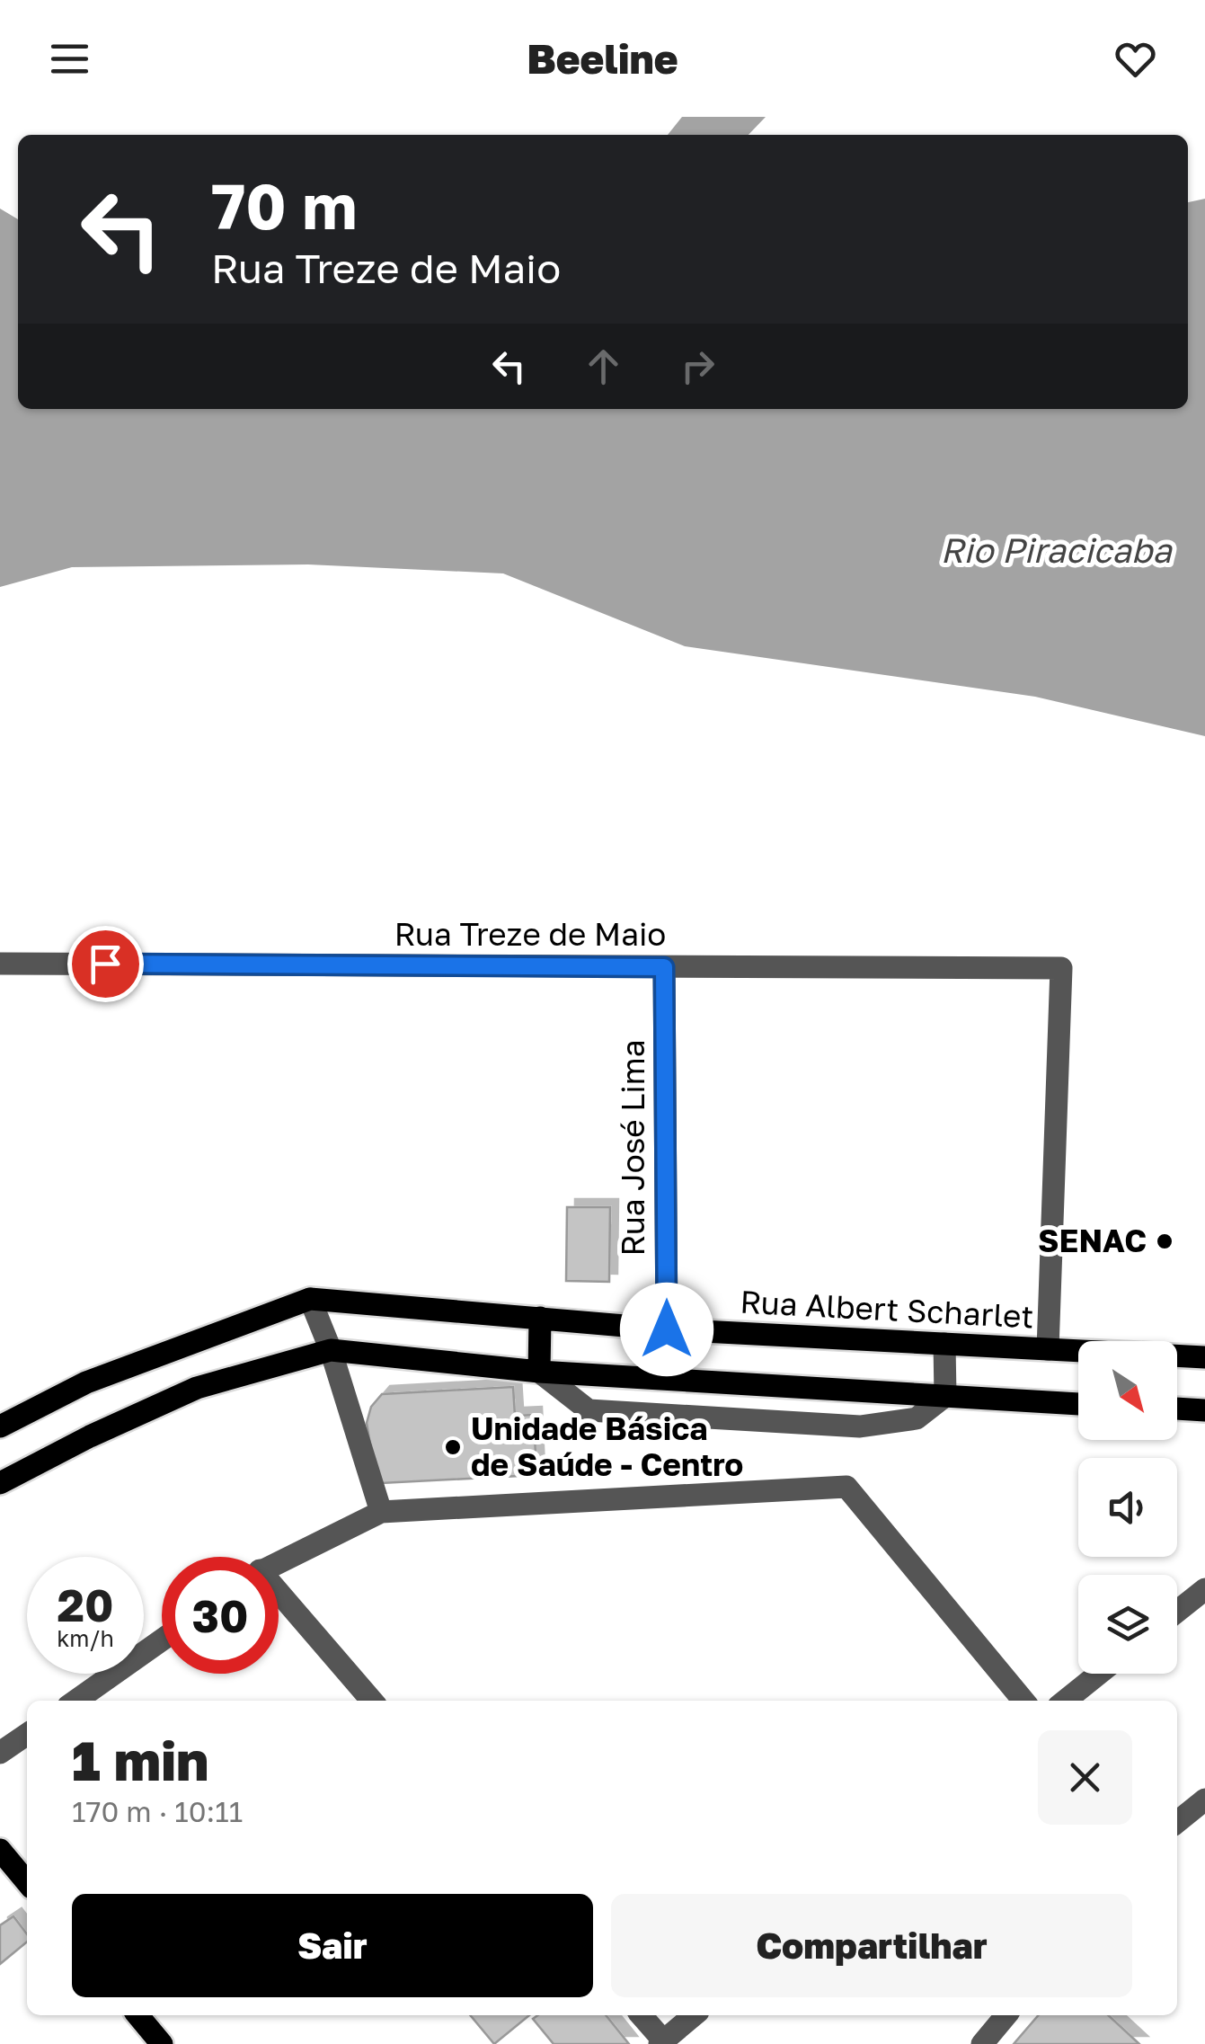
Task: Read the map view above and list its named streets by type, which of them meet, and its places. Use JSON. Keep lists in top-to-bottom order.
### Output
{
  "streets": {
    "main road": ["Rua Albert Scharlet"],
    "street": ["Rua Treze de Maio", "Rua José Lima"]
  },
  "crossings": [
    ["Rua Treze de Maio", "Rua José Lima"],
    ["Rua Treze de Maio", "Rua Albert Scharlet"],
    ["Rua José Lima", "Rua Albert Scharlet"]
  ],
  "water": ["Rio Piracicaba"],
  "places": ["SENAC", "Unidade Básica de Saúde - Centro"],
  "north": "bottom right",
  "page": {
    "header": "Beeline",
    "turn": ["70 m", "Rua Treze de Maio"],
    "speed": "20 km/h",
    "limit": "30",
    "heading": ["1 min", "170 m · 10:11"],
    "buttons": ["Sair", "Compartilhar"]
  }
}
